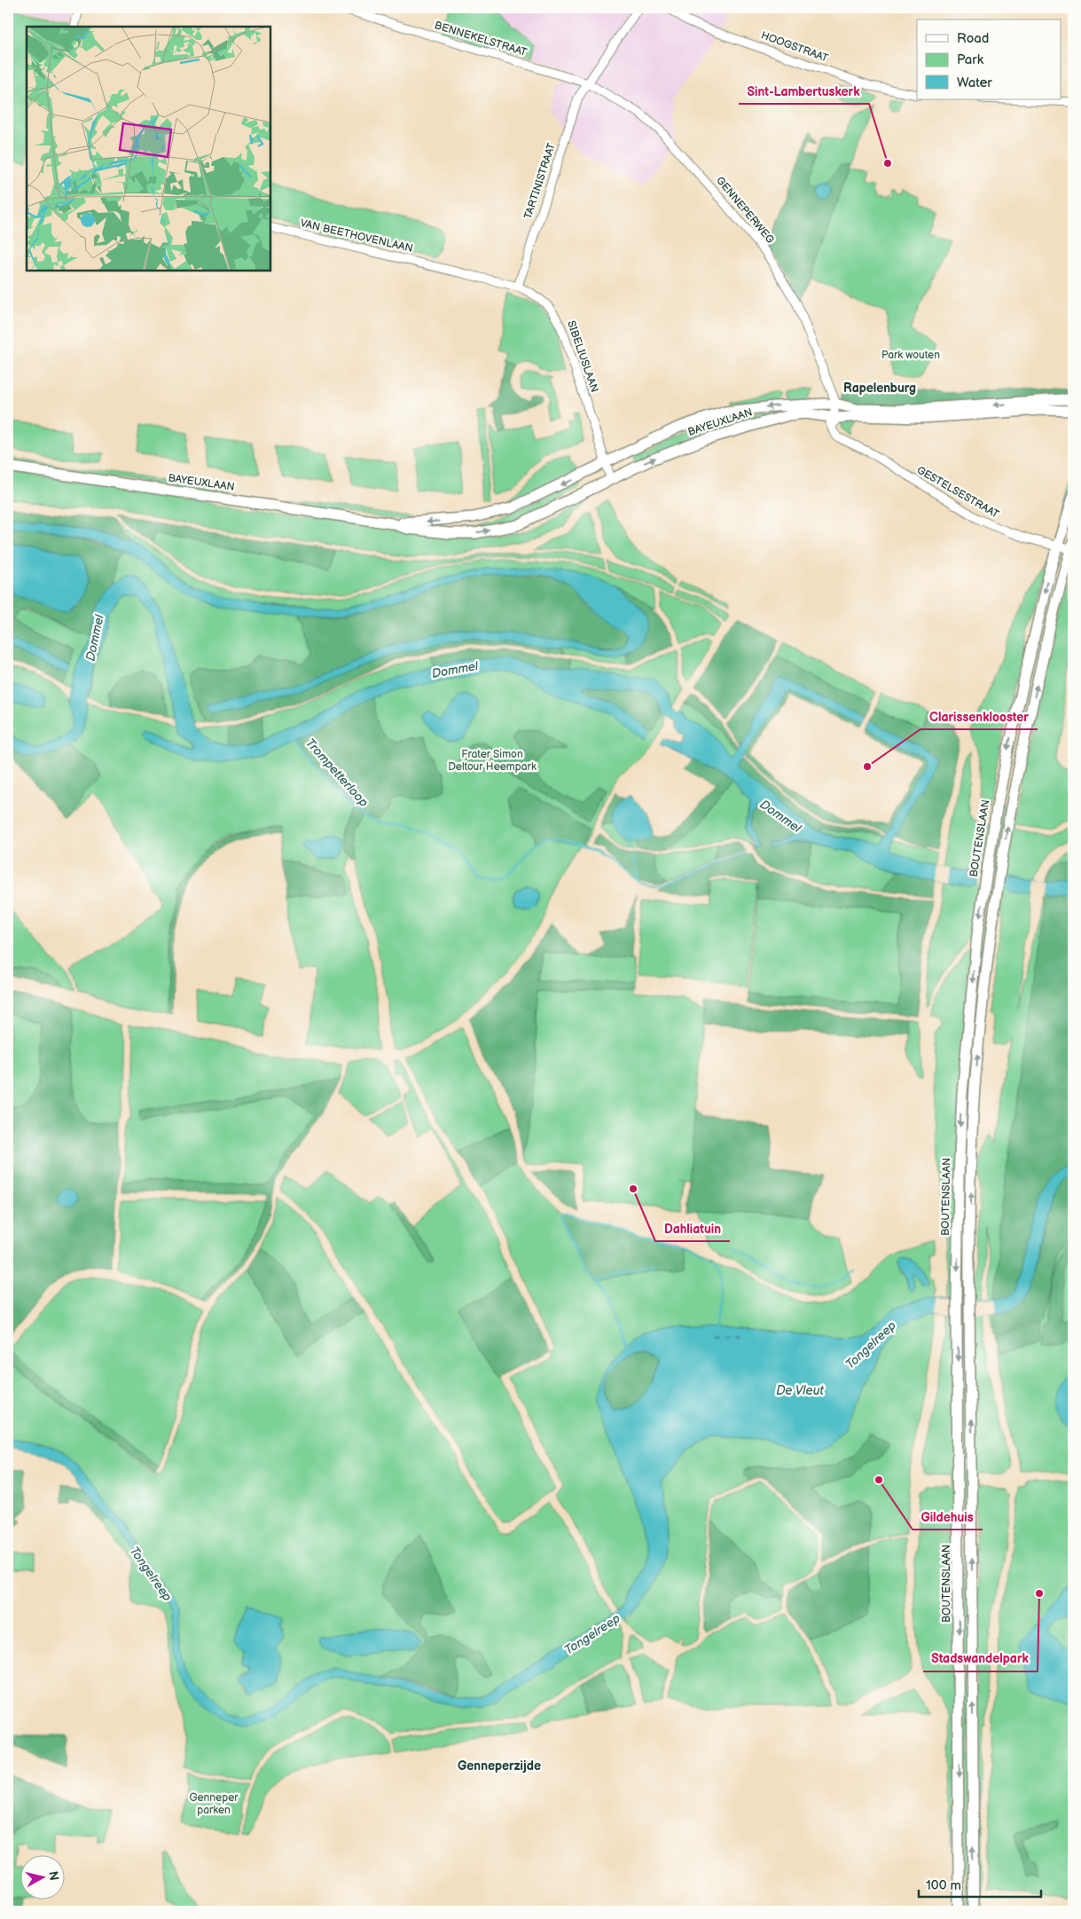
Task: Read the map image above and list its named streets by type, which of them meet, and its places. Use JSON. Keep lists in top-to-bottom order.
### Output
{
  "streets": {
    "main road": ["BAYEUXLAAN", "BOUTENSLAAN"],
    "street": [
      "BENNEKELSTRAAT",
      "HOOGSTRAAT",
      "TARTINISTRAAT",
      "GENNEPERWEG",
      "VAN BEETHOVENLAAN",
      "SIBELIUSLAAN",
      "GESTELSESTRAAT"
    ]
  },
  "crossings": [
    ["BENNEKELSTRAAT", "TARTINISTRAAT"],
    ["BENNEKELSTRAAT", "GENNEPERWEG"],
    ["TARTINISTRAAT", "GENNEPERWEG"],
    ["TARTINISTRAAT", "SIBELIUSLAAN"],
    ["GENNEPERWEG", "BAYEUXLAAN"],
    ["GENNEPERWEG", "GESTELSESTRAAT"],
    ["VAN BEETHOVENLAAN", "SIBELIUSLAAN"],
    ["SIBELIUSLAAN", "BAYEUXLAAN"],
    ["BAYEUXLAAN", "GESTELSESTRAAT"],
    ["GESTELSESTRAAT", "BOUTENSLAAN"]
  ],
  "districts": ["Rapelenburg", "Genneperzijde"],
  "water": [
    "Dommel",
    "Trompetterloop",
    "Tongelreep",
    "De Vleut"
  ],
  "parks": ["Park wouten", "Frater Simon Deltour Heempark", "Genneper parken"],
  "places": [
    "Sint-Lambertuskerk",
    "Clarissenklooster",
    "Dahliatuin",
    "Gildehuis",
    "Stadswandelpark"
  ],
  "legend": ["Road", "Park", "Water"],
  "scale_bar": "100 m",
  "north": "right"
}
